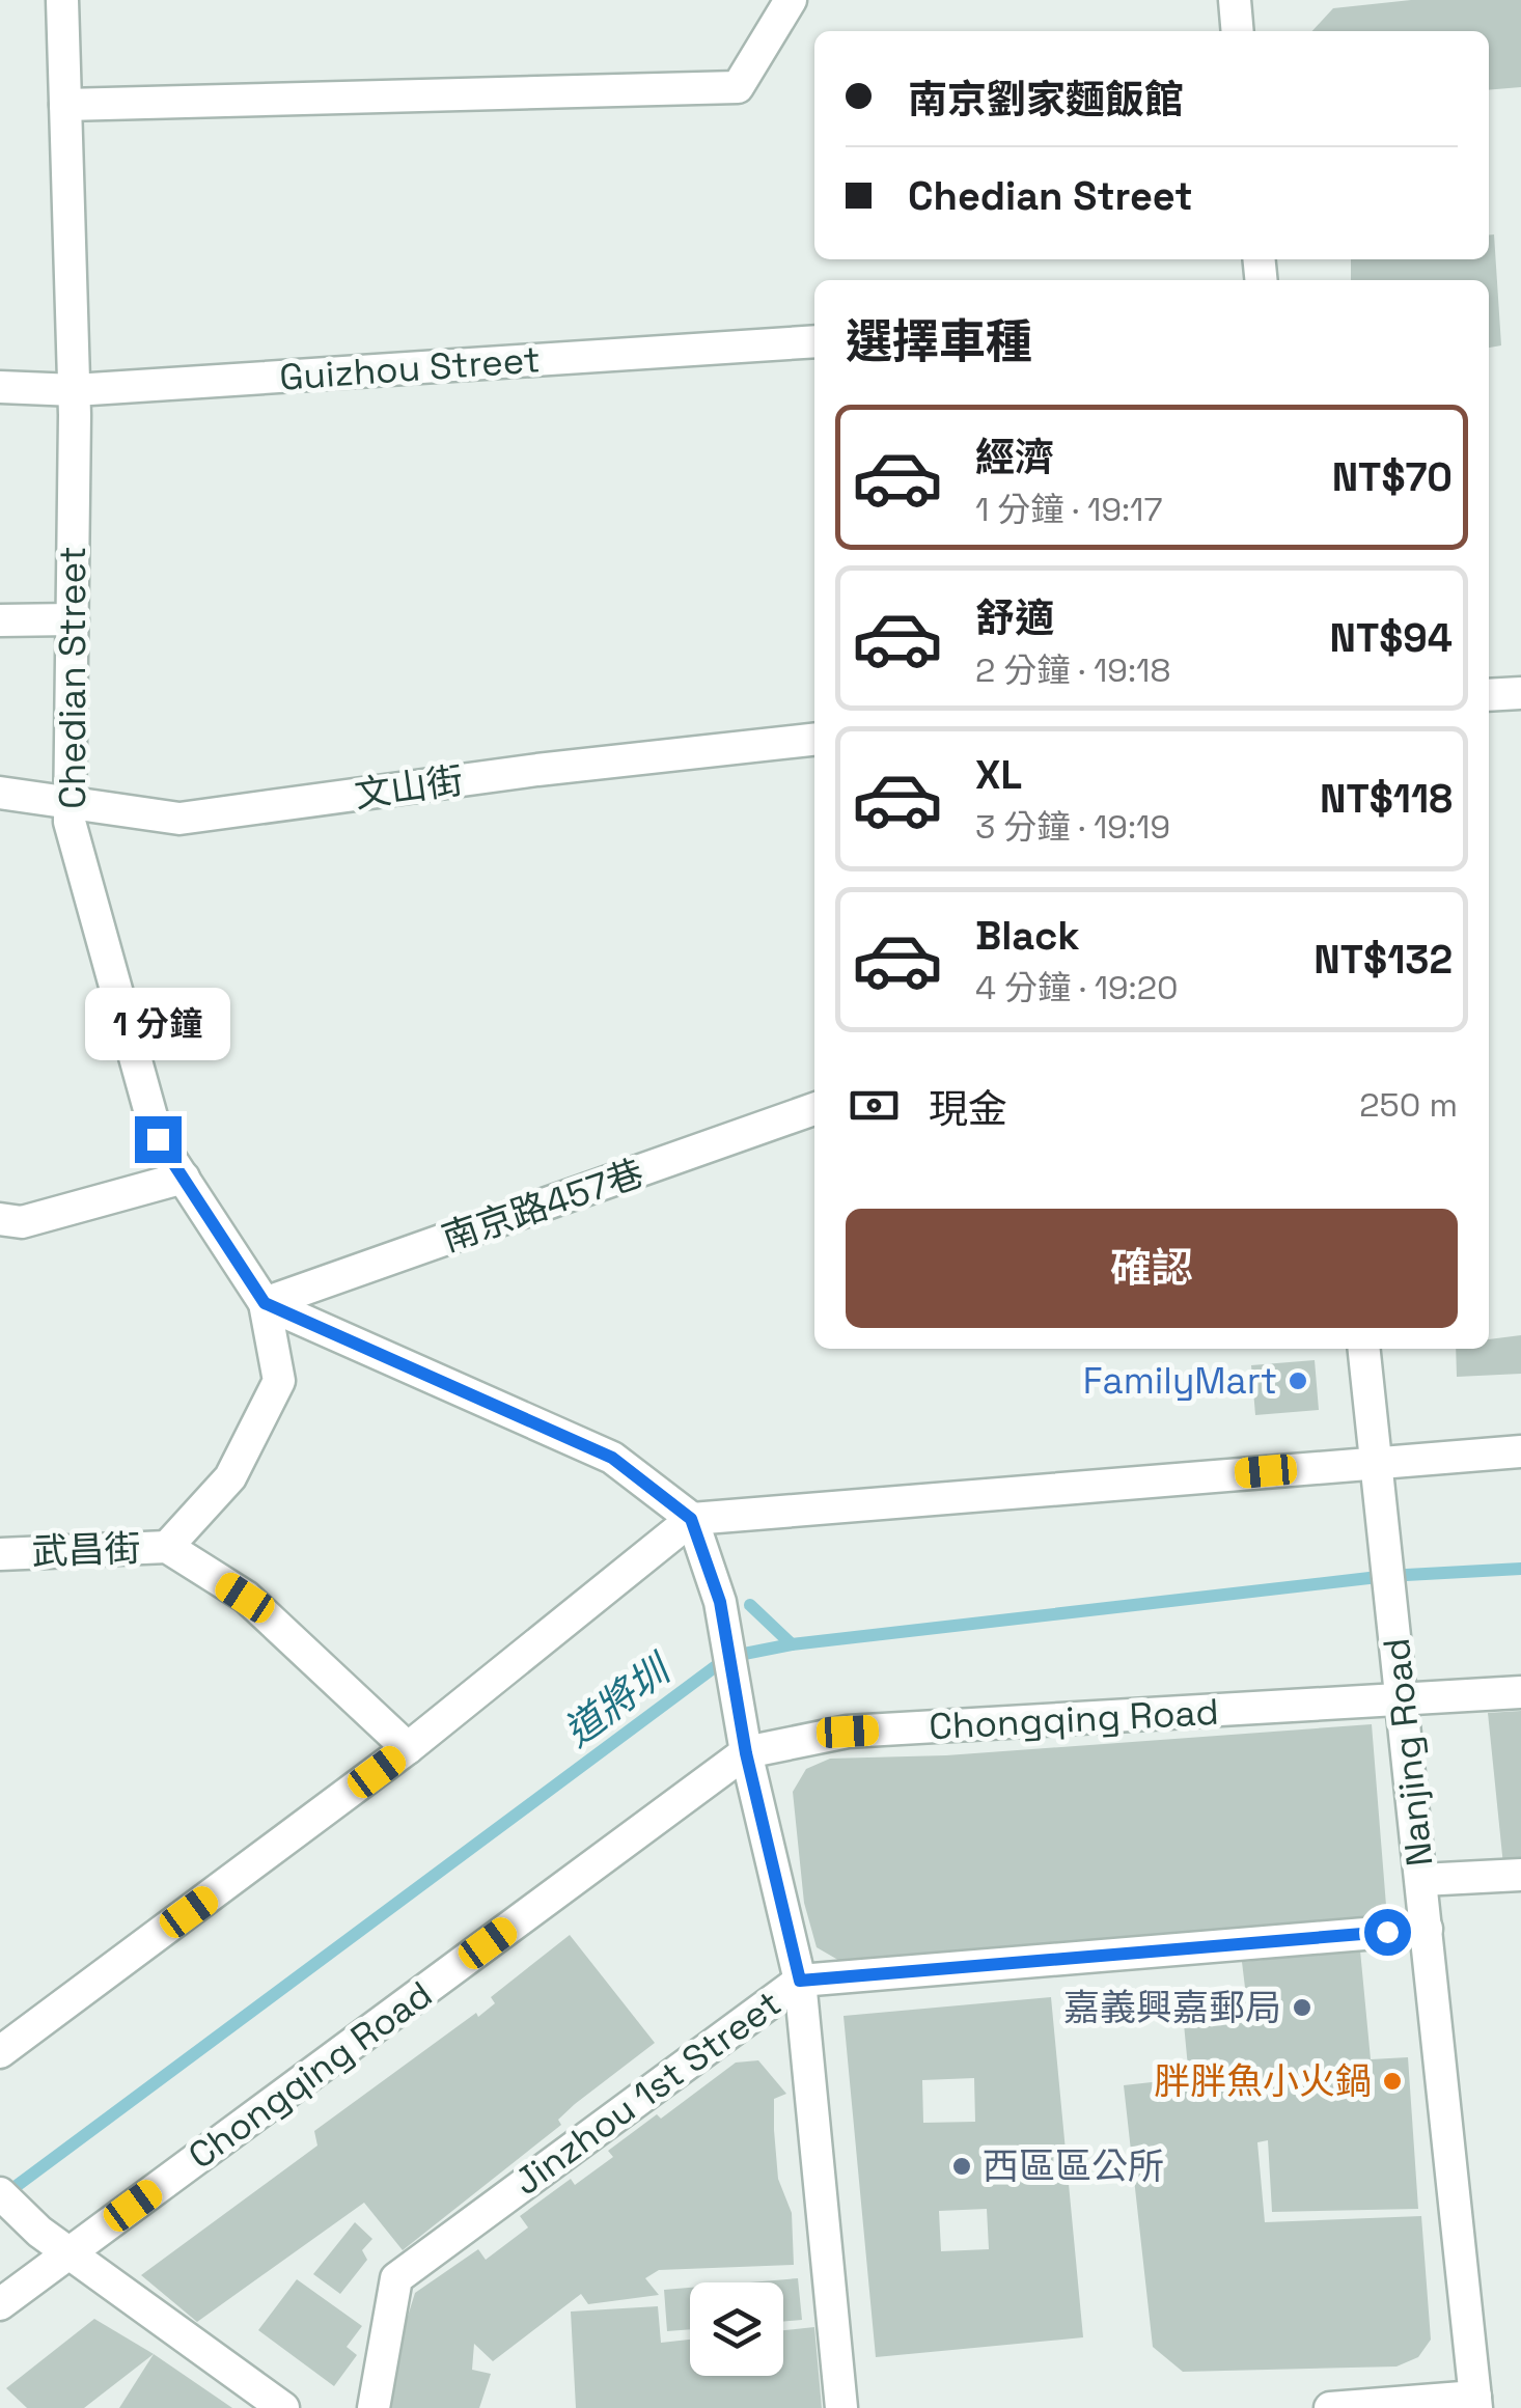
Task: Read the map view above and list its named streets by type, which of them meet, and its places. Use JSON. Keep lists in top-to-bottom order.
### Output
{
  "streets": {
    "street": [
      "Guizhou Street",
      "Chedian Street",
      "文山街",
      "南京路457巷",
      "武昌街",
      "Chongqing Road",
      "Nanjing Road",
      "Jinzhou 1st Street"
    ]
  },
  "crossings": [
    ["Guizhou Street", "Chedian Street"],
    ["Chedian Street", "文山街"],
    ["Chedian Street", "南京路457巷"],
    ["Chongqing Road", "Nanjing Road"],
    ["Nanjing Road", "Jinzhou 1st Street"]
  ],
  "water": ["道將圳"],
  "places": [
    "FamilyMart",
    "嘉義興嘉郵局",
    "胖胖魚小火鍋",
    "西區區公所"
  ],
  "page": {
    "banner": ["南京劉家麵飯館", "Chedian Street"],
    "heading": "選擇車種",
    "list": [
      {
        "name": "經濟",
        "note": "1 分鐘 · 19:17",
        "value": "NT$70"
      },
      {
        "name": "舒適",
        "note": "2 分鐘 · 19:18",
        "value": "NT$94"
      },
      {
        "name": "XL",
        "note": "3 分鐘 · 19:19",
        "value": "NT$118"
      },
      {
        "name": "Black",
        "note": "4 分鐘 · 19:20",
        "value": "NT$132"
      }
    ],
    "bubble": "1 分鐘",
    "pay": ["現金", "250 m"],
    "buttons": "確認"
  }
}
